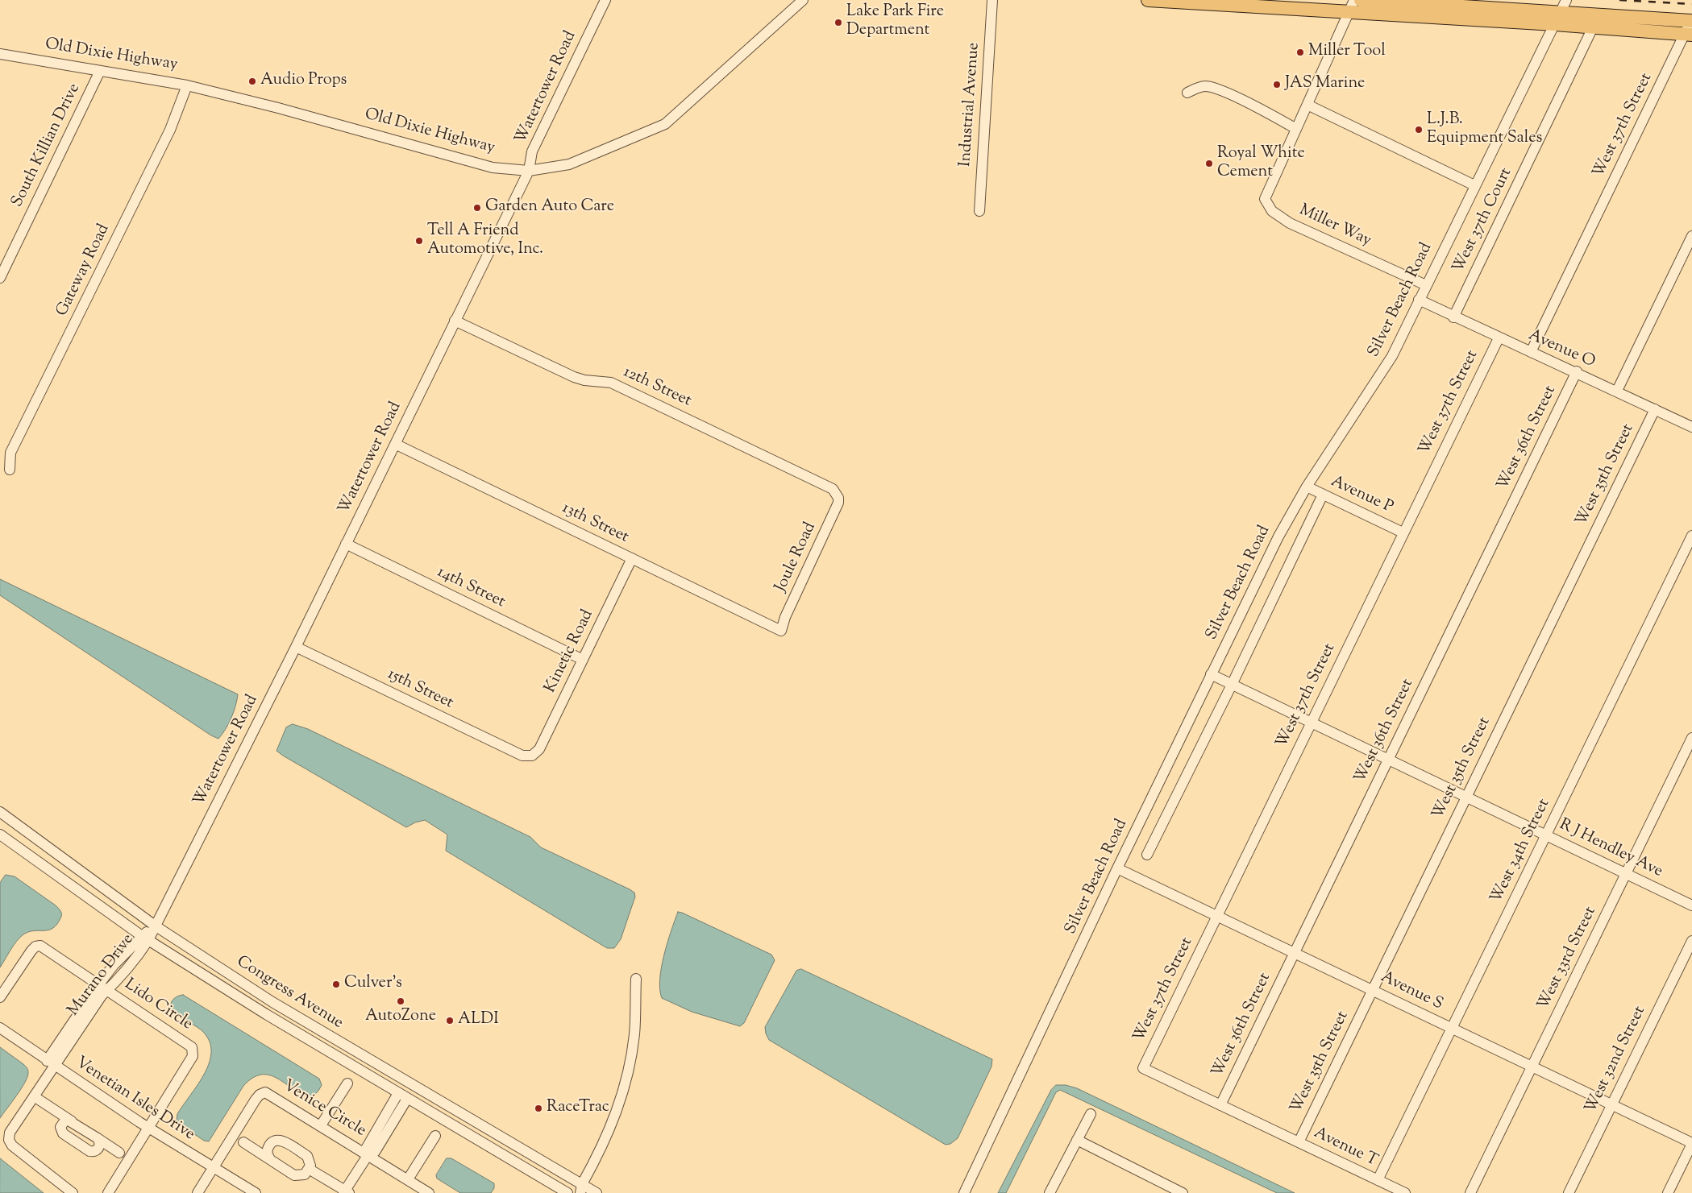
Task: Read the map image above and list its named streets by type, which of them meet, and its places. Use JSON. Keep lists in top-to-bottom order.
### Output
{
  "streets": {
    "street": [
      "Old Dixie Highway",
      "Watertower Road",
      "Industrial Avenue",
      "West 37th Street",
      "South Killian Drive",
      "West 37th Court",
      "Miller Way",
      "Gateway Road",
      "Silver Beach Road",
      "Avenue O",
      "12th Street",
      "West 36th Street",
      "West 35th Street",
      "Avenue P",
      "13th Street",
      "Joule Road",
      "14th Street",
      "Kinetic Road",
      "15th Street",
      "R J Hendley Ave",
      "West 34th Street",
      "West 33rd Street",
      "Murano Drive",
      "Avenue S",
      "Congress Avenue",
      "Lido Circle",
      "West 32nd Street",
      "Venetian Isles Drive",
      "Venice Circle",
      "Avenue T"
    ]
  },
  "crossings": [
    ["Old Dixie Highway", "Watertower Road"],
    ["Old Dixie Highway", "South Killian Drive"],
    ["Old Dixie Highway", "Gateway Road"],
    ["Watertower Road", "12th Street"],
    ["Watertower Road", "13th Street"],
    ["Watertower Road", "14th Street"],
    ["Watertower Road", "15th Street"],
    ["Watertower Road", "Murano Drive"],
    ["Watertower Road", "Congress Avenue"],
    ["West 37th Street", "Avenue O"],
    ["West 37th Street", "Avenue P"],
    ["West 37th Street", "R J Hendley Ave"],
    ["West 37th Street", "Avenue S"],
    ["West 37th Street", "Avenue T"],
    ["West 37th Court", "Avenue O"],
    ["Miller Way", "Silver Beach Road"],
    ["Silver Beach Road", "Avenue O"],
    ["Silver Beach Road", "Avenue P"],
    ["Silver Beach Road", "R J Hendley Ave"],
    ["Silver Beach Road", "Avenue S"],
    ["Avenue O", "West 36th Street"],
    ["Avenue O", "West 35th Street"],
    ["12th Street", "Joule Road"],
    ["West 36th Street", "R J Hendley Ave"],
    ["West 36th Street", "Avenue S"],
    ["West 36th Street", "Avenue T"],
    ["West 35th Street", "R J Hendley Ave"],
    ["West 35th Street", "Avenue S"],
    ["West 35th Street", "Avenue T"],
    ["13th Street", "Joule Road"],
    ["13th Street", "Kinetic Road"],
    ["14th Street", "Kinetic Road"],
    ["Kinetic Road", "15th Street"],
    ["R J Hendley Ave", "West 34th Street"],
    ["R J Hendley Ave", "West 33rd Street"],
    ["West 34th Street", "Avenue S"],
    ["West 34th Street", "Avenue T"],
    ["West 33rd Street", "Avenue S"],
    ["Murano Drive", "Congress Avenue"],
    ["Murano Drive", "Lido Circle"],
    ["Murano Drive", "Venetian Isles Drive"],
    ["Avenue S", "West 32nd Street"],
    ["Lido Circle", "Venetian Isles Drive"],
    ["Venetian Isles Drive", "Venice Circle"]
  ],
  "places": [
    "Lake Park Fire Department",
    "Miller Tool",
    "Audio Props",
    "JAS Marine",
    "L.J.B. Equipment Sales",
    "Royal White Cement",
    "Garden Auto Care",
    "Tell A Friend Automotive, Inc.",
    "Culver's",
    "AutoZone",
    "ALDI",
    "RaceTrac"
  ]
}
